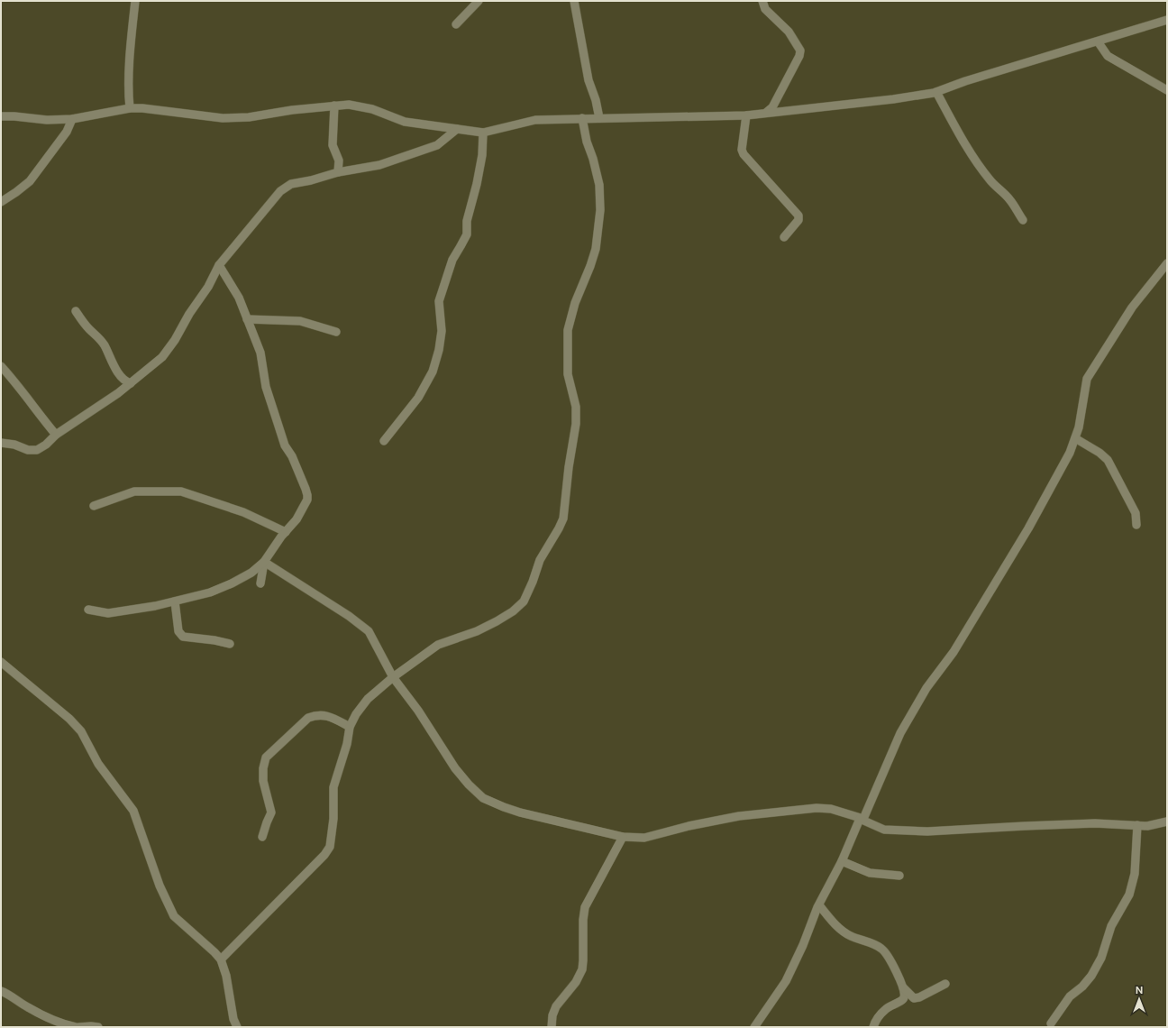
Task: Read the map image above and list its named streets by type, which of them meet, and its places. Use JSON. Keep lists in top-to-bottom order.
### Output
{
  "north": "top"
}
